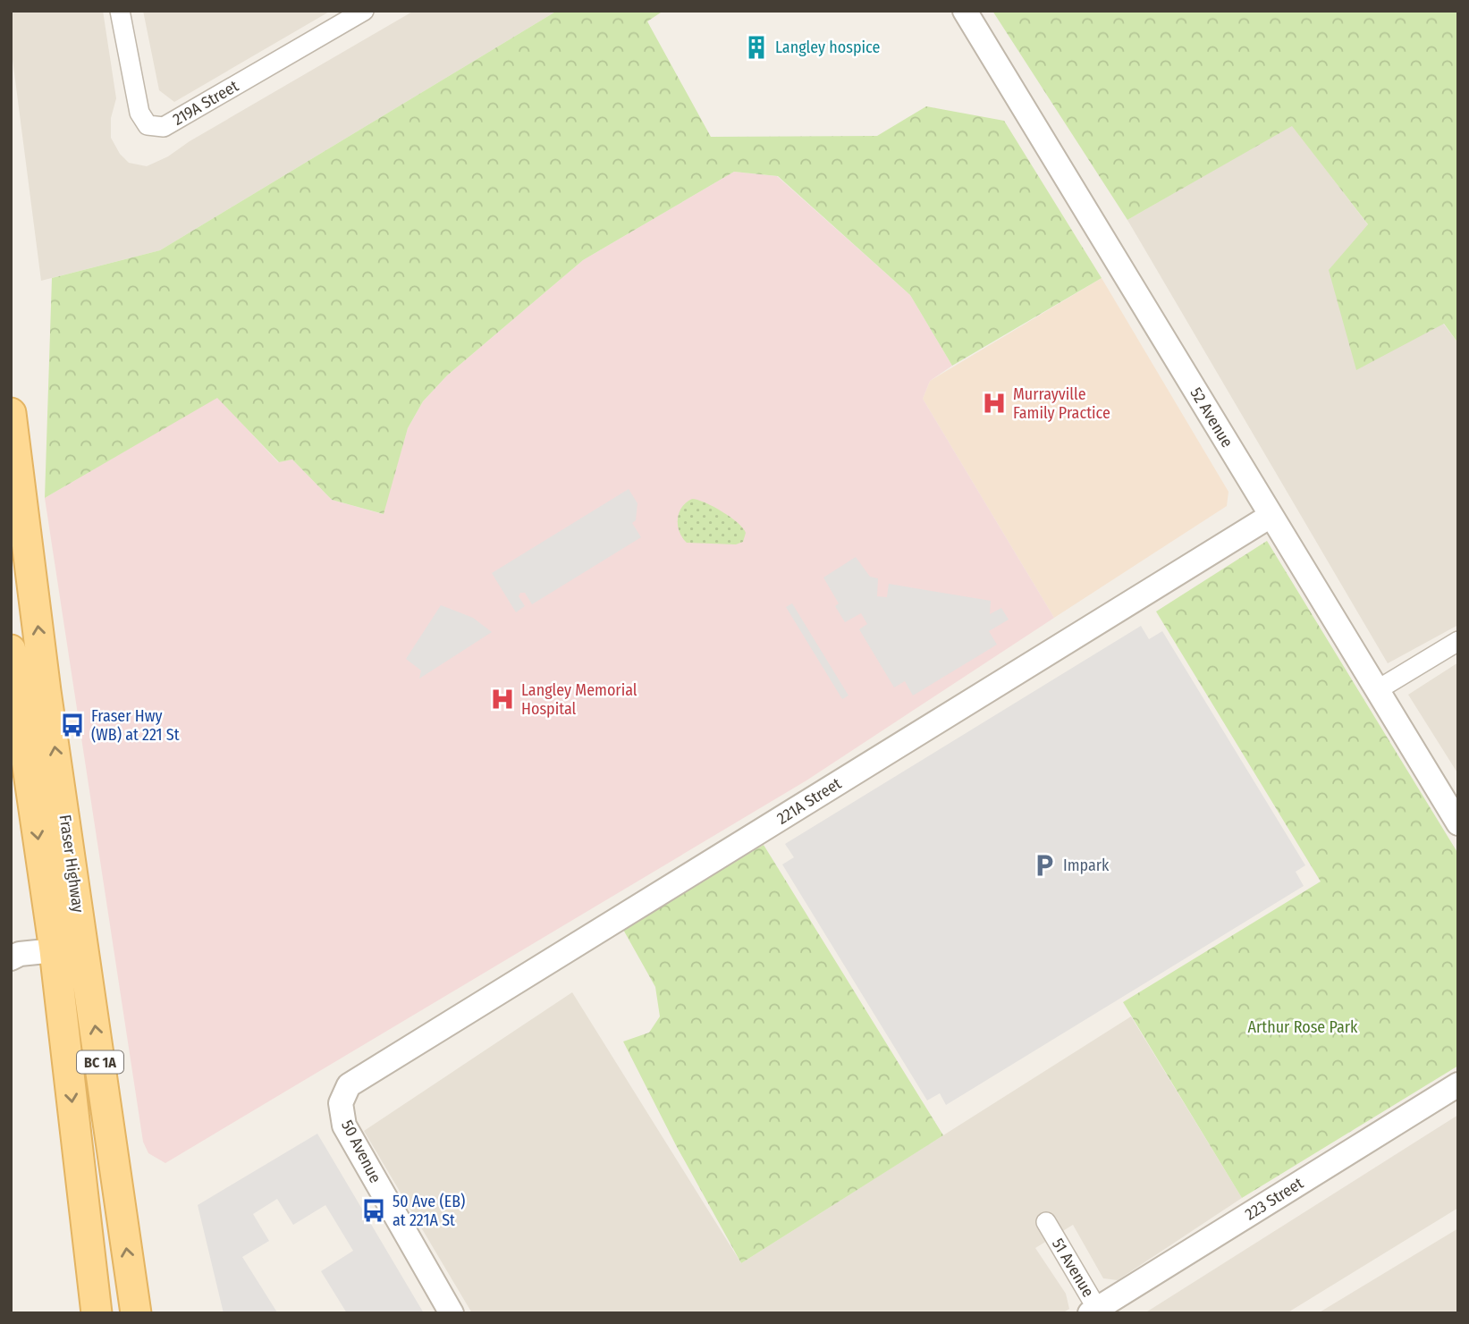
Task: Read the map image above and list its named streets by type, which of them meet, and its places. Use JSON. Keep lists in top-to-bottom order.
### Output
{
  "streets": {
    "main road": ["Fraser Highway", "BC 1A"],
    "street": [
      "219A Street",
      "52 Avenue",
      "221A Street",
      "50 Avenue",
      "223 Street",
      "51 Avenue"
    ]
  },
  "crossings": [
    ["52 Avenue", "221A Street"],
    ["221A Street", "50 Avenue"],
    ["223 Street", "51 Avenue"]
  ],
  "parks": ["Arthur Rose Park"],
  "places": {
    "building": ["Langley hospice"],
    "hospital": ["Murrayville Family Practice", "Langley Memorial Hospital"],
    "bus stop": ["Fraser Hwy (WB) at 221 St", "50 Ave (EB) at 221A St"],
    "parking": ["Impark"]
  }
}
